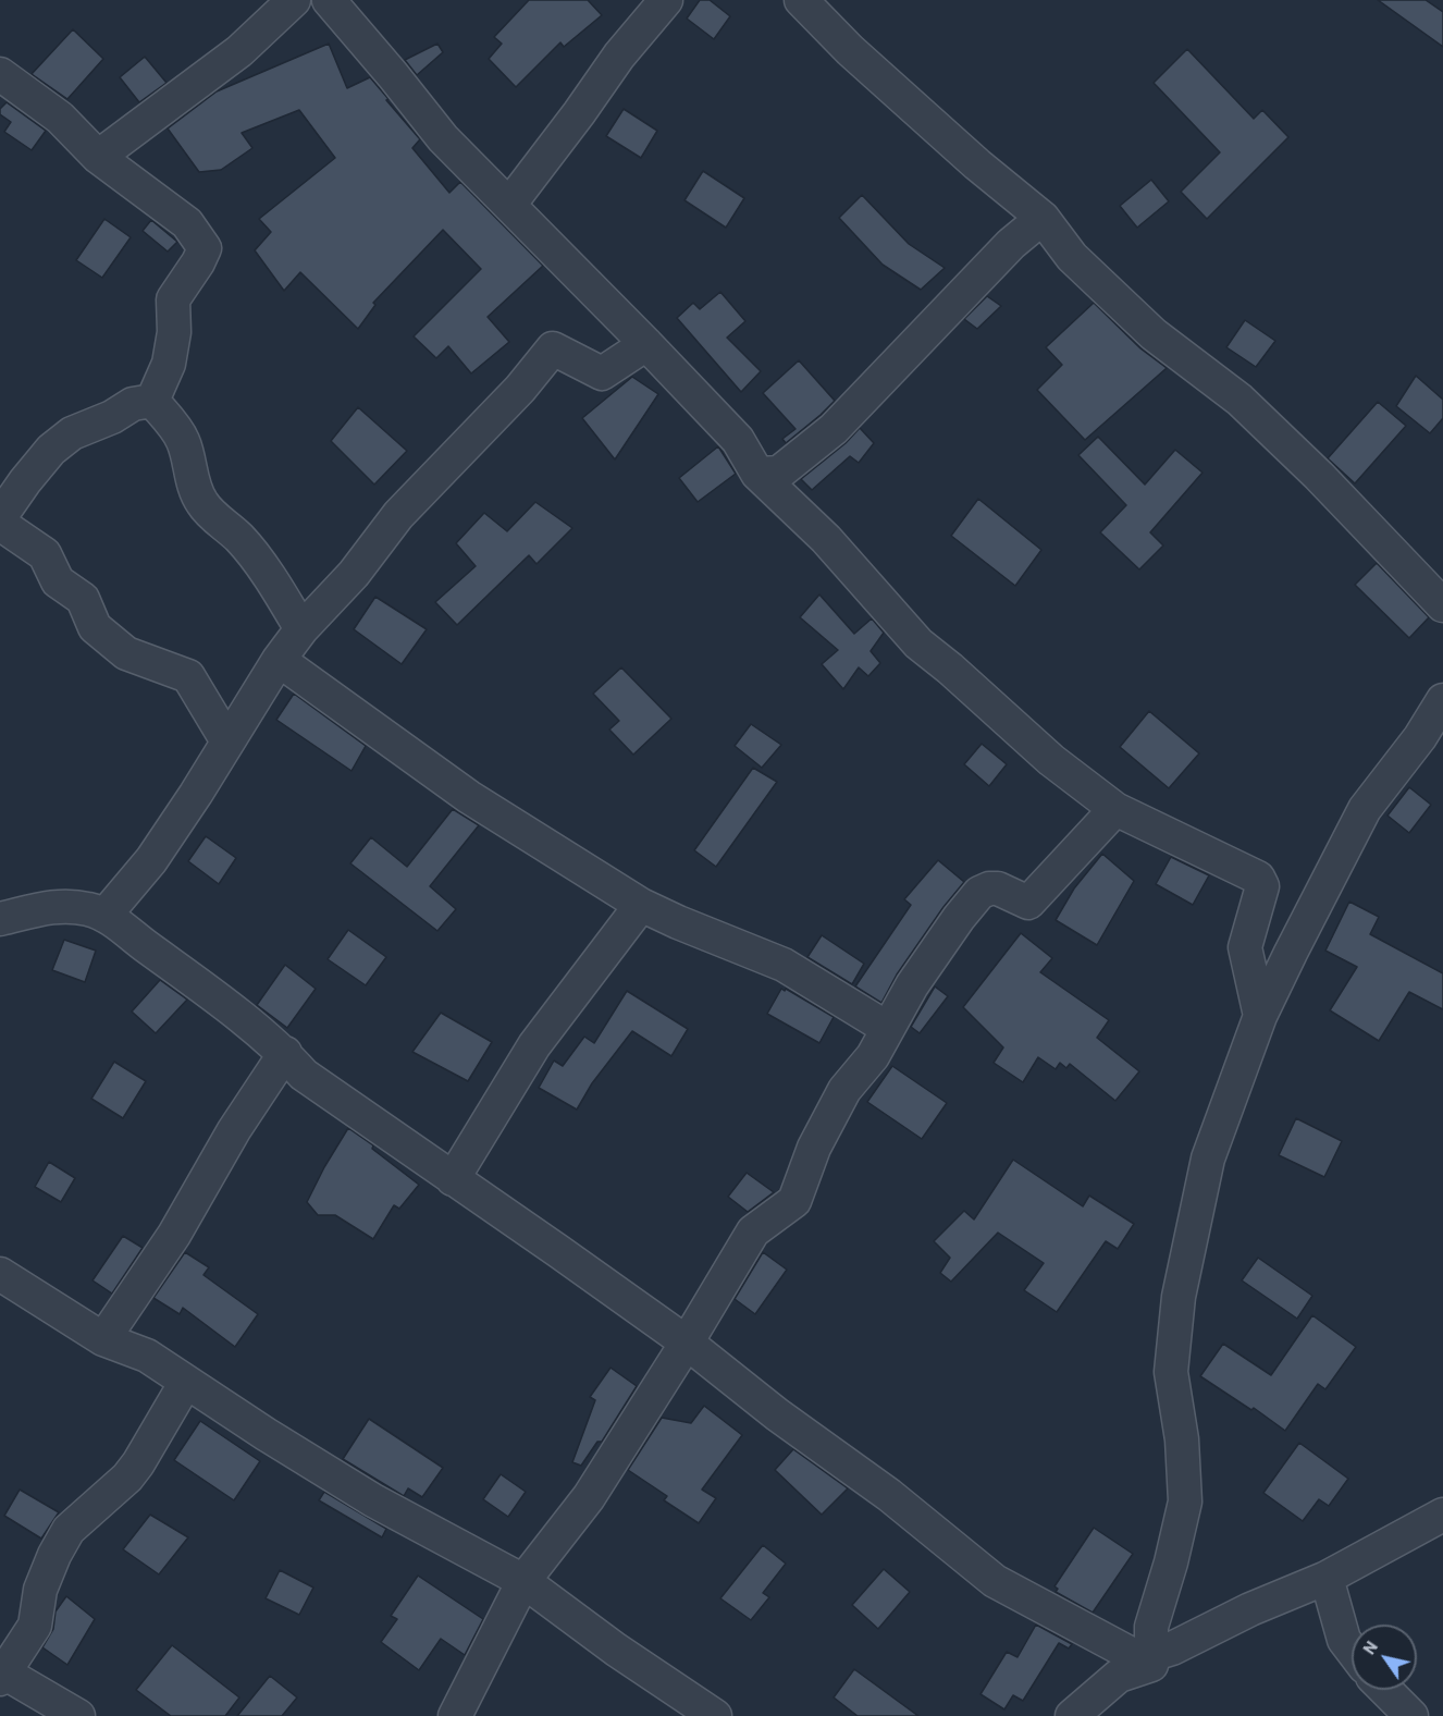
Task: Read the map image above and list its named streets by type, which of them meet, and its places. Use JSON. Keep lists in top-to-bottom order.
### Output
{
  "north": "top left"
}
